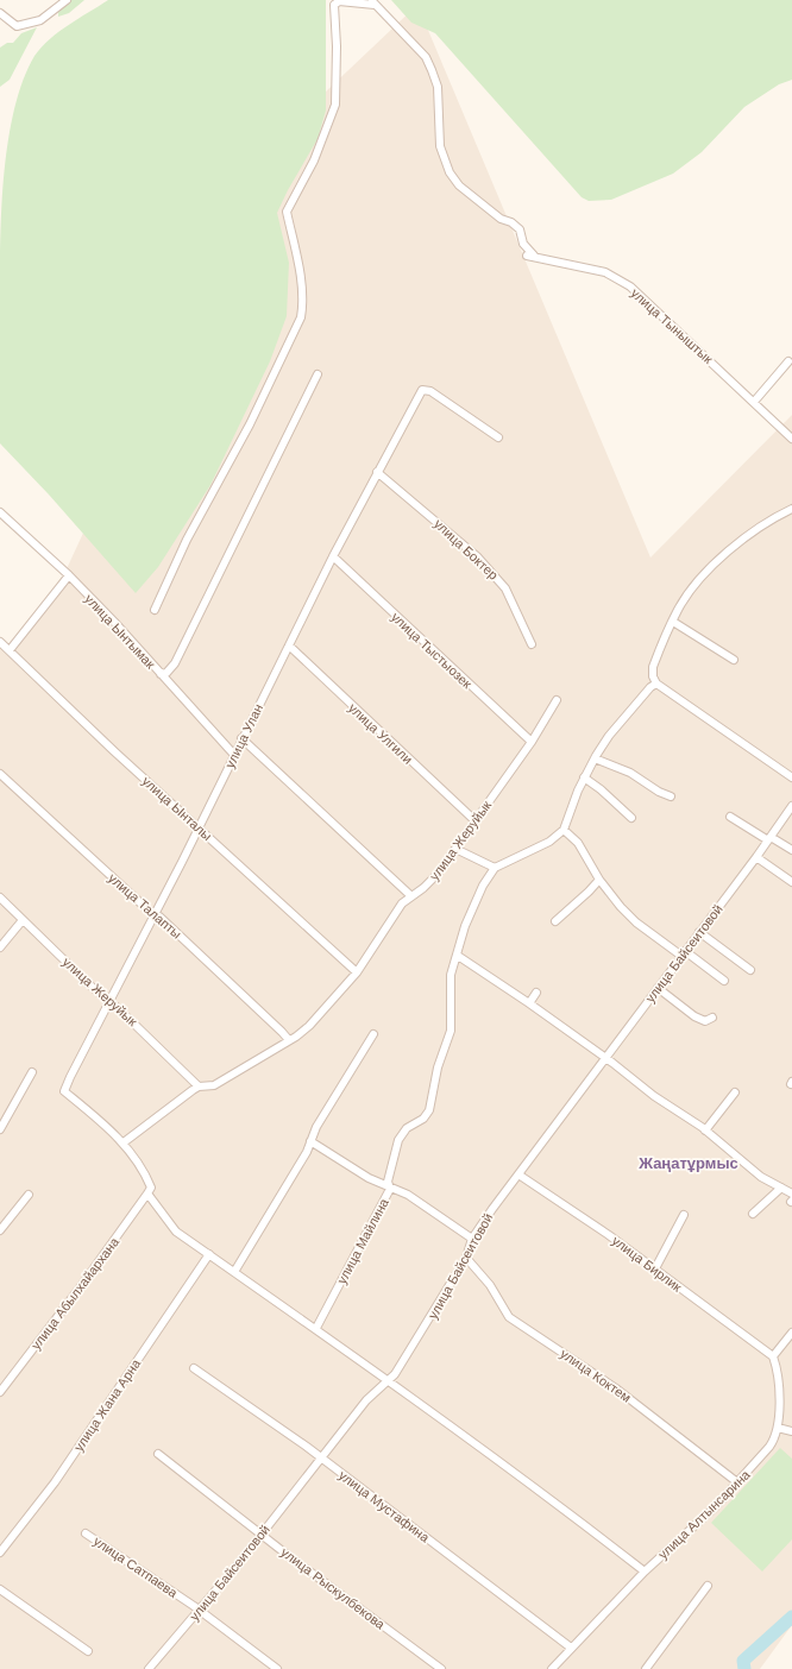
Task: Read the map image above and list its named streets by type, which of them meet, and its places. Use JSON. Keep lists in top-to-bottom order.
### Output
{
  "streets": {
    "street": [
      "улица Тыныштык",
      "улица Боктер",
      "улица Ынтымак",
      "улица Тыстыозек",
      "улица Улгили",
      "улица Улан",
      "улица Ынталы",
      "улица Жеруйык",
      "улица Талапты",
      "улица Байсеитовой",
      "улица Майлина",
      "улица Бирлик",
      "улица Абылхайархана",
      "улица Коктем",
      "улица Жана Арна",
      "улица Мустафина",
      "улица Алтынсарина",
      "улица Сатпаева",
      "улица Рыскулбекова"
    ]
  },
  "crossings": [
    ["улица Боктер", "улица Улан"],
    ["улица Ынтымак", "улица Улан"],
    ["улица Тыстыозек", "улица Улан"],
    ["улица Тыстыозек", "улица Жеруйык"],
    ["улица Улгили", "улица Улан"],
    ["улица Улгили", "улица Жеруйык"],
    ["улица Улан", "улица Ынталы"],
    ["улица Улан", "улица Жеруйык"],
    ["улица Улан", "улица Талапты"],
    ["улица Ынталы", "улица Жеруйык"],
    ["улица Жеруйык", "улица Талапты"],
    ["улица Байсеитовой", "улица Бирлик"],
    ["улица Байсеитовой", "улица Коктем"],
    ["улица Байсеитовой", "улица Мустафина"],
    ["улица Байсеитовой", "улица Сатпаева"],
    ["улица Байсеитовой", "улица Рыскулбекова"],
    ["улица Бирлик", "улица Алтынсарина"],
    ["улица Коктем", "улица Алтынсарина"],
    ["улица Мустафина", "улица Алтынсарина"]
  ],
  "districts": ["Жаңатұрмыс"]
}
